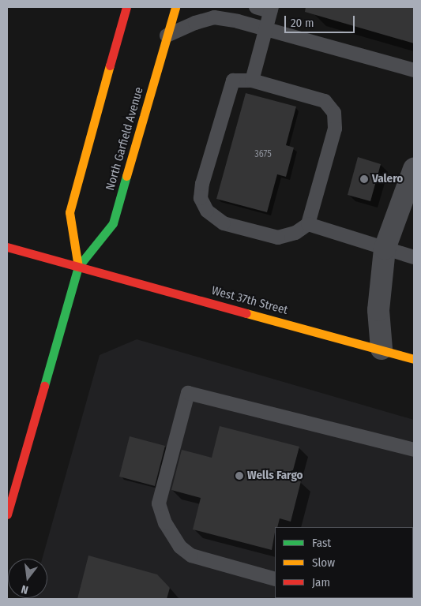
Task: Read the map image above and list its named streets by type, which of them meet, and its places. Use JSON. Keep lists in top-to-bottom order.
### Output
{
  "streets": {
    "main road": ["North Garfield Avenue", "West 37th Street"]
  },
  "crossings": [
    ["North Garfield Avenue", "West 37th Street"]
  ],
  "places": ["Valero", "Wells Fargo"],
  "house_numbers": ["3675"],
  "legend": ["Fast", "Slow", "Jam"],
  "scale_bar": "20 m",
  "north": "bottom"
}
